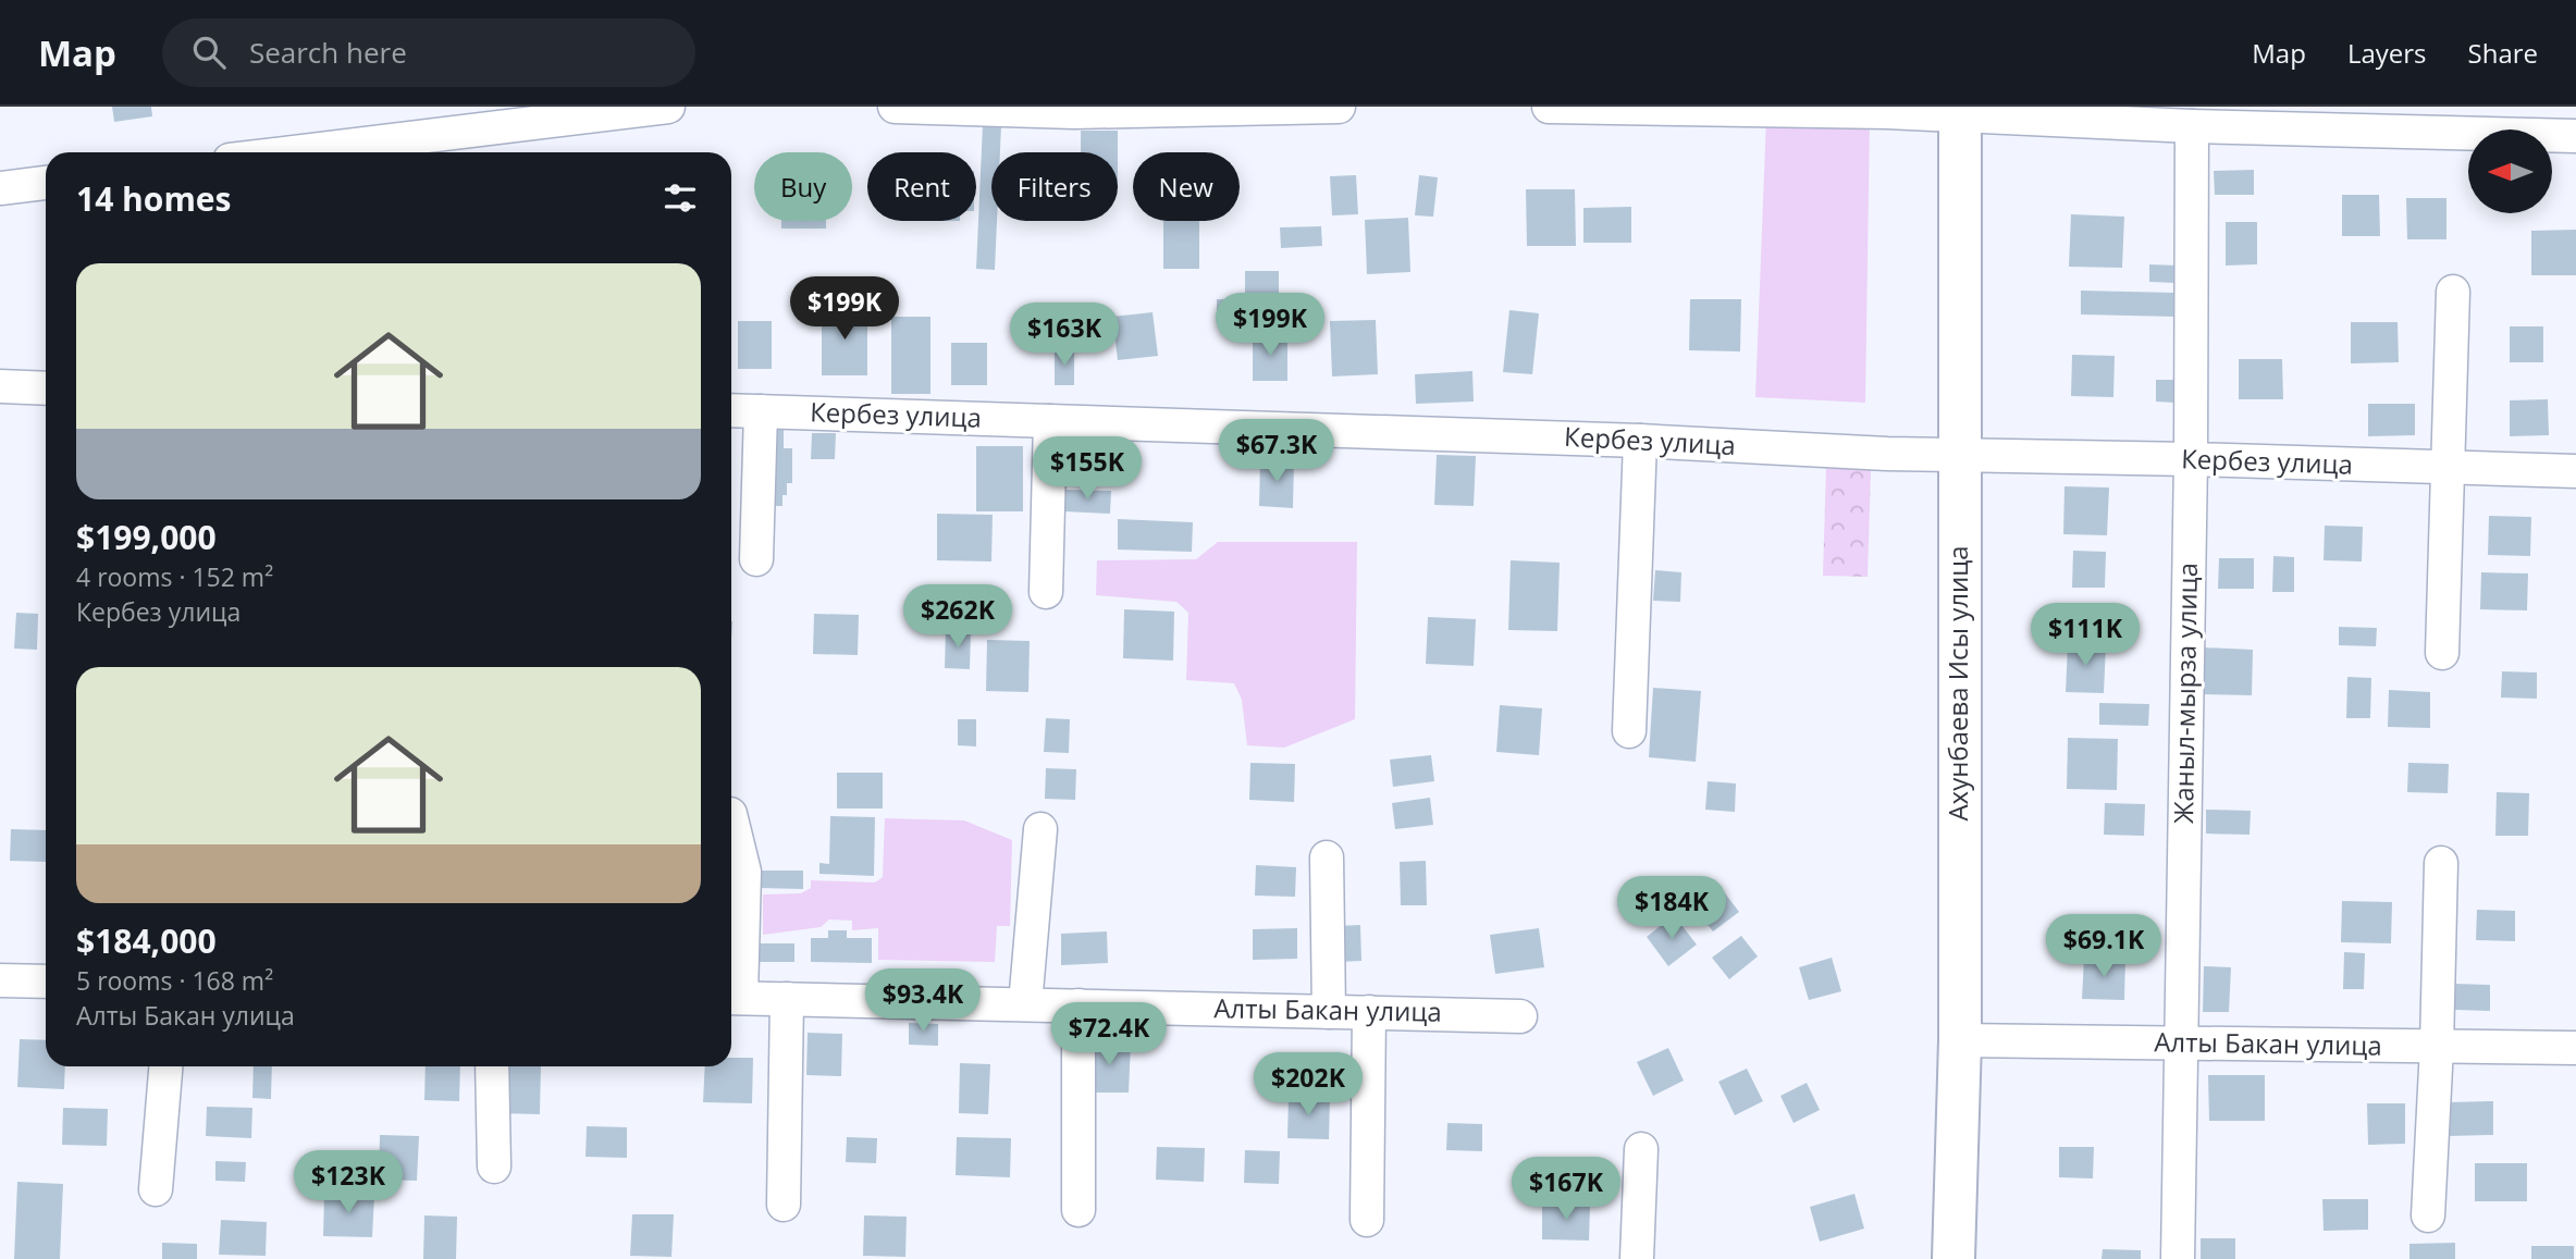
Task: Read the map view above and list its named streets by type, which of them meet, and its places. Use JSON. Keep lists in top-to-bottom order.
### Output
{
  "streets": {
    "main road": ["Ахунбаева Исы улица"],
    "street": ["Кербез улица", "Жаныл-мырза улица", "Алты Бакан улица"]
  },
  "crossings": [
    ["Кербез улица", "Ахунбаева Исы улица"],
    ["Кербез улица", "Жаныл-мырза улица"],
    ["Ахунбаева Исы улица", "Алты Бакан улица"],
    ["Жаныл-мырза улица", "Алты Бакан улица"]
  ],
  "north": "left",
  "page": {
    "header": "Map",
    "search": "Search here",
    "nav": ["Map", "Layers", "Share"],
    "chip": [
      "Buy",
      "Rent",
      "Filters",
      "New"
    ],
    "heading": "14 homes",
    "list": [
      {
        "name": "$199,000",
        "note": "4 rooms · 152 m² · Кербез улица"
      },
      {
        "name": "$184,000",
        "note": "5 rooms · 168 m² · Алты Бакан улица"
      }
    ],
    "price": [
      "$199K",
      "$199K",
      "$163K",
      "$67.3K",
      "$155K",
      "$262K",
      "$111K",
      "$184K",
      "$69.1K",
      "$93.4K",
      "$72.4K",
      "$202K",
      "$123K",
      "$167K"
    ]
  }
}
